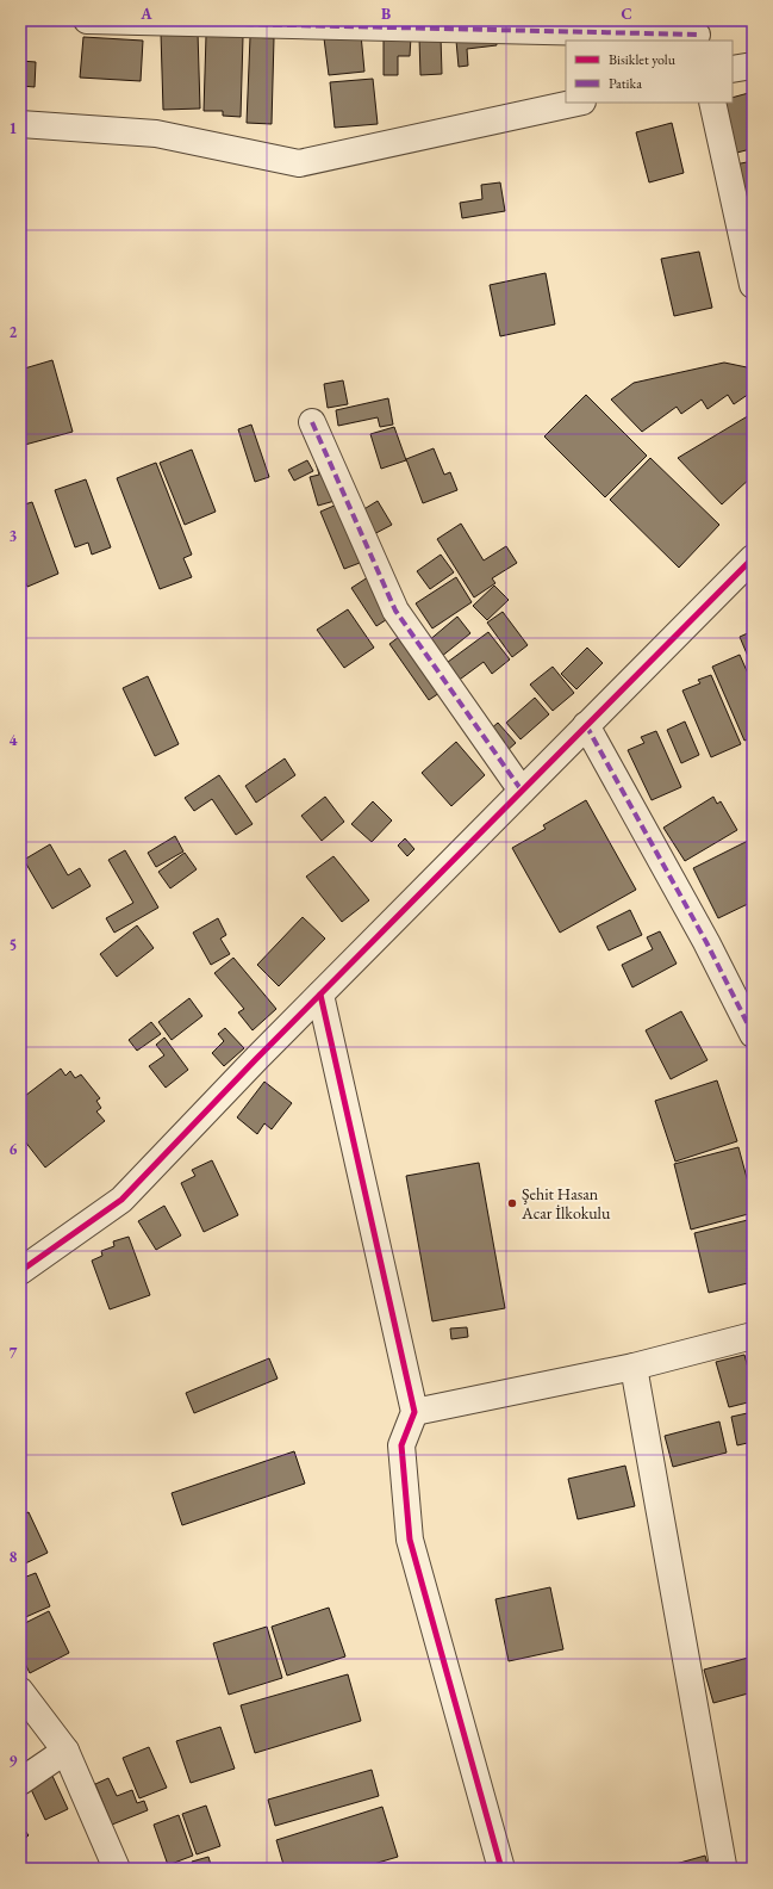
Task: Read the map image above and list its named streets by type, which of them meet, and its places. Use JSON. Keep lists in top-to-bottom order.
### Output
{
  "places": ["Şehit Hasan Acar İlkokulu"],
  "legend": ["Bisiklet yolu", "Patika"],
  "grid": {
    "columns": ["A", "B", "C"],
    "rows": [
      "1",
      "2",
      "3",
      "4",
      "5",
      "6",
      "7",
      "8",
      "9"
    ]
  }
}
